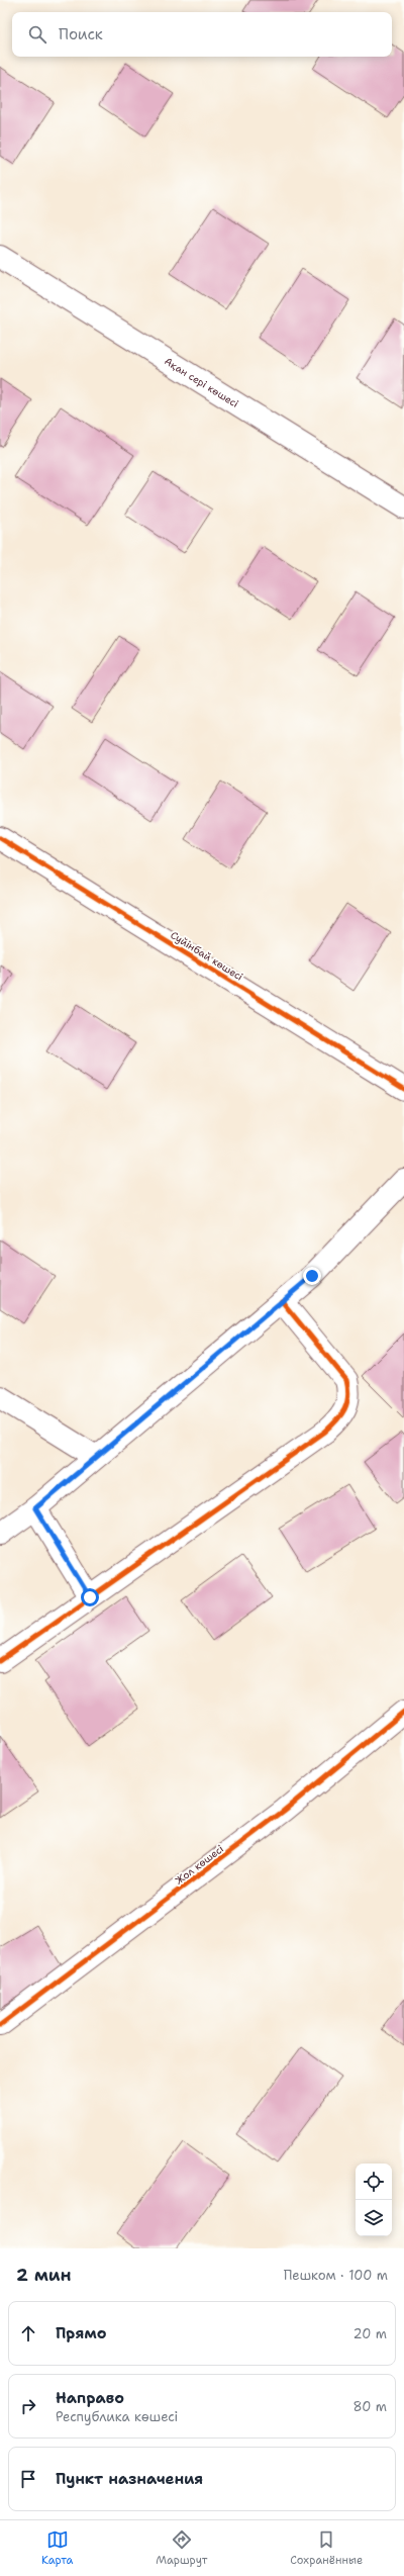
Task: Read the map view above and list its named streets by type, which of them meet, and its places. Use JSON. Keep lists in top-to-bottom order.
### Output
{
  "streets": {
    "street": ["Ақан сері көшесі", "Суйінбай көшесі", "Жол көшесі"]
  },
  "page": {
    "search": "Поиск",
    "heading": ["2 мин", "Пешком · 100 m"],
    "list": [
      ["Прямо", "20 m"],
      ["Направо", "Республика көшесі", "80 m"],
      "Пункт назначения"
    ],
    "nav": ["Карта", "Маршрут", "Сохранённые"]
  }
}
